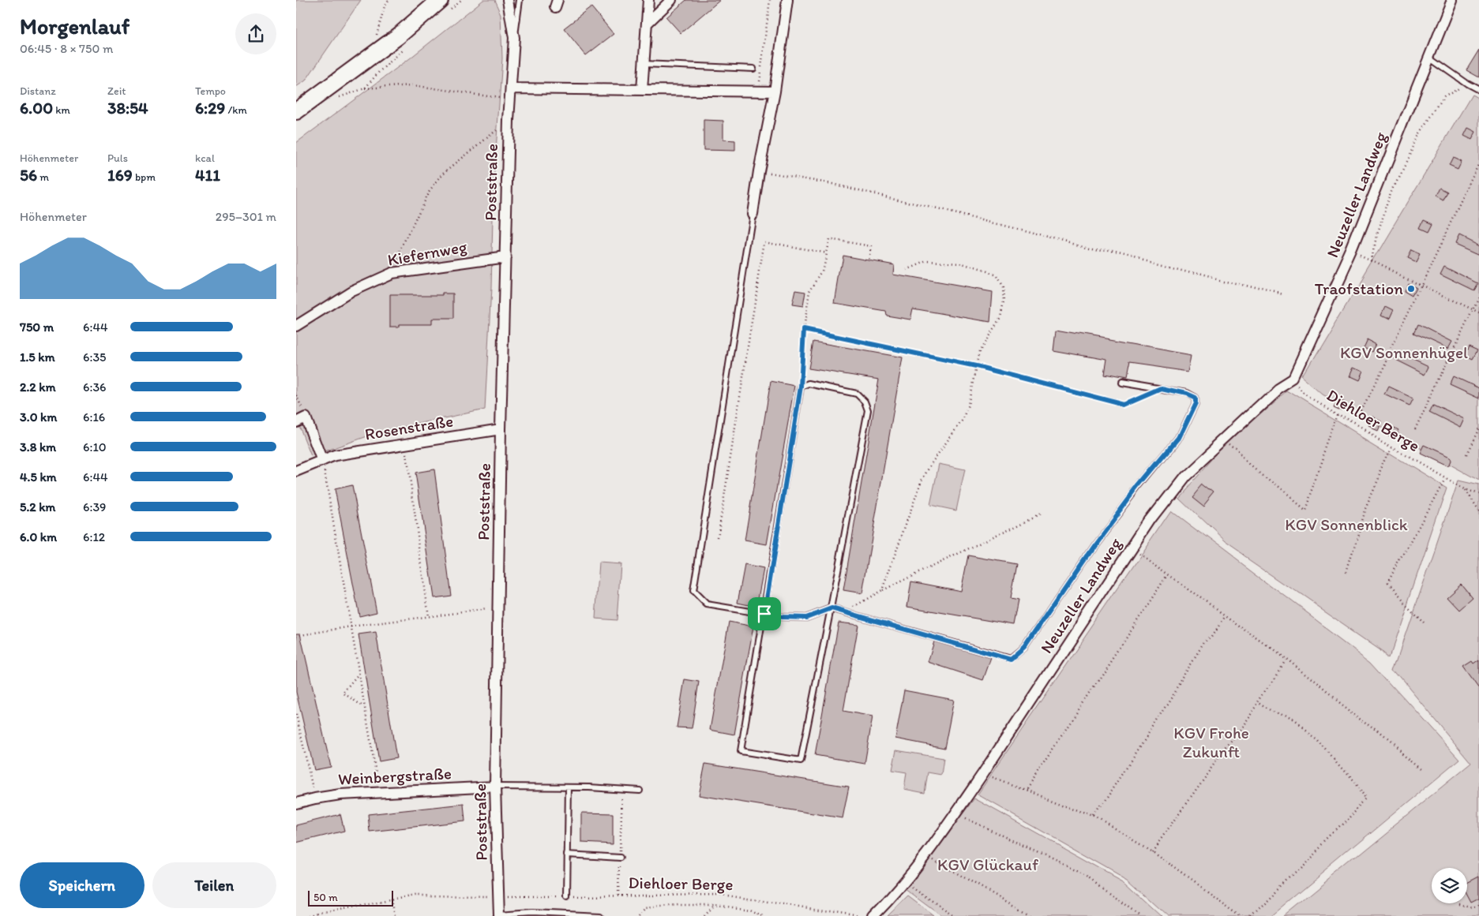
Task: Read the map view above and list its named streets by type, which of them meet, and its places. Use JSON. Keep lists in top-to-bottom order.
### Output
{
  "streets": {
    "street": [
      "Poststraße",
      "Neuzeller Landweg",
      "Kiefernweg",
      "Rosenstraße",
      "Weinbergstraße"
    ],
    "path": ["Diehloer Berge"]
  },
  "crossings": [
    ["Poststraße", "Kiefernweg"],
    ["Poststraße", "Diehloer Berge"],
    ["Poststraße", "Rosenstraße"],
    ["Poststraße", "Weinbergstraße"],
    ["Neuzeller Landweg", "Diehloer Berge"]
  ],
  "parks": [
    "KGV Sonnenhügel",
    "KGV Sonnenblick",
    "KGV Frohe Zukunft",
    "KGV Glückauf"
  ],
  "places": ["Traofstation"],
  "scale_bar": "50 m",
  "page": {
    "heading": ["Morgenlauf", "06:45 · 8 × 750 m"],
    "stats": [
      ["Distanz", "6.00 km"],
      ["Zeit", "38:54"],
      ["Tempo", "6:29 /km"],
      ["Höhenmeter", "56 m"],
      ["Puls", "169 bpm"],
      ["kcal", "411"]
    ],
    "chart": ["Höhenmeter", "295–301 m"],
    "list": [
      {
        "name": "750 m",
        "note": "6:44"
      },
      {
        "name": "1.5 km",
        "note": "6:35"
      },
      {
        "name": "2.2 km",
        "note": "6:36"
      },
      {
        "name": "3.0 km",
        "note": "6:16"
      },
      {
        "name": "3.8 km",
        "note": "6:10"
      },
      {
        "name": "4.5 km",
        "note": "6:44"
      },
      {
        "name": "5.2 km",
        "note": "6:39"
      },
      {
        "name": "6.0 km",
        "note": "6:12"
      }
    ],
    "buttons": ["Speichern", "Teilen"],
    "scale": "50 m"
  }
}
